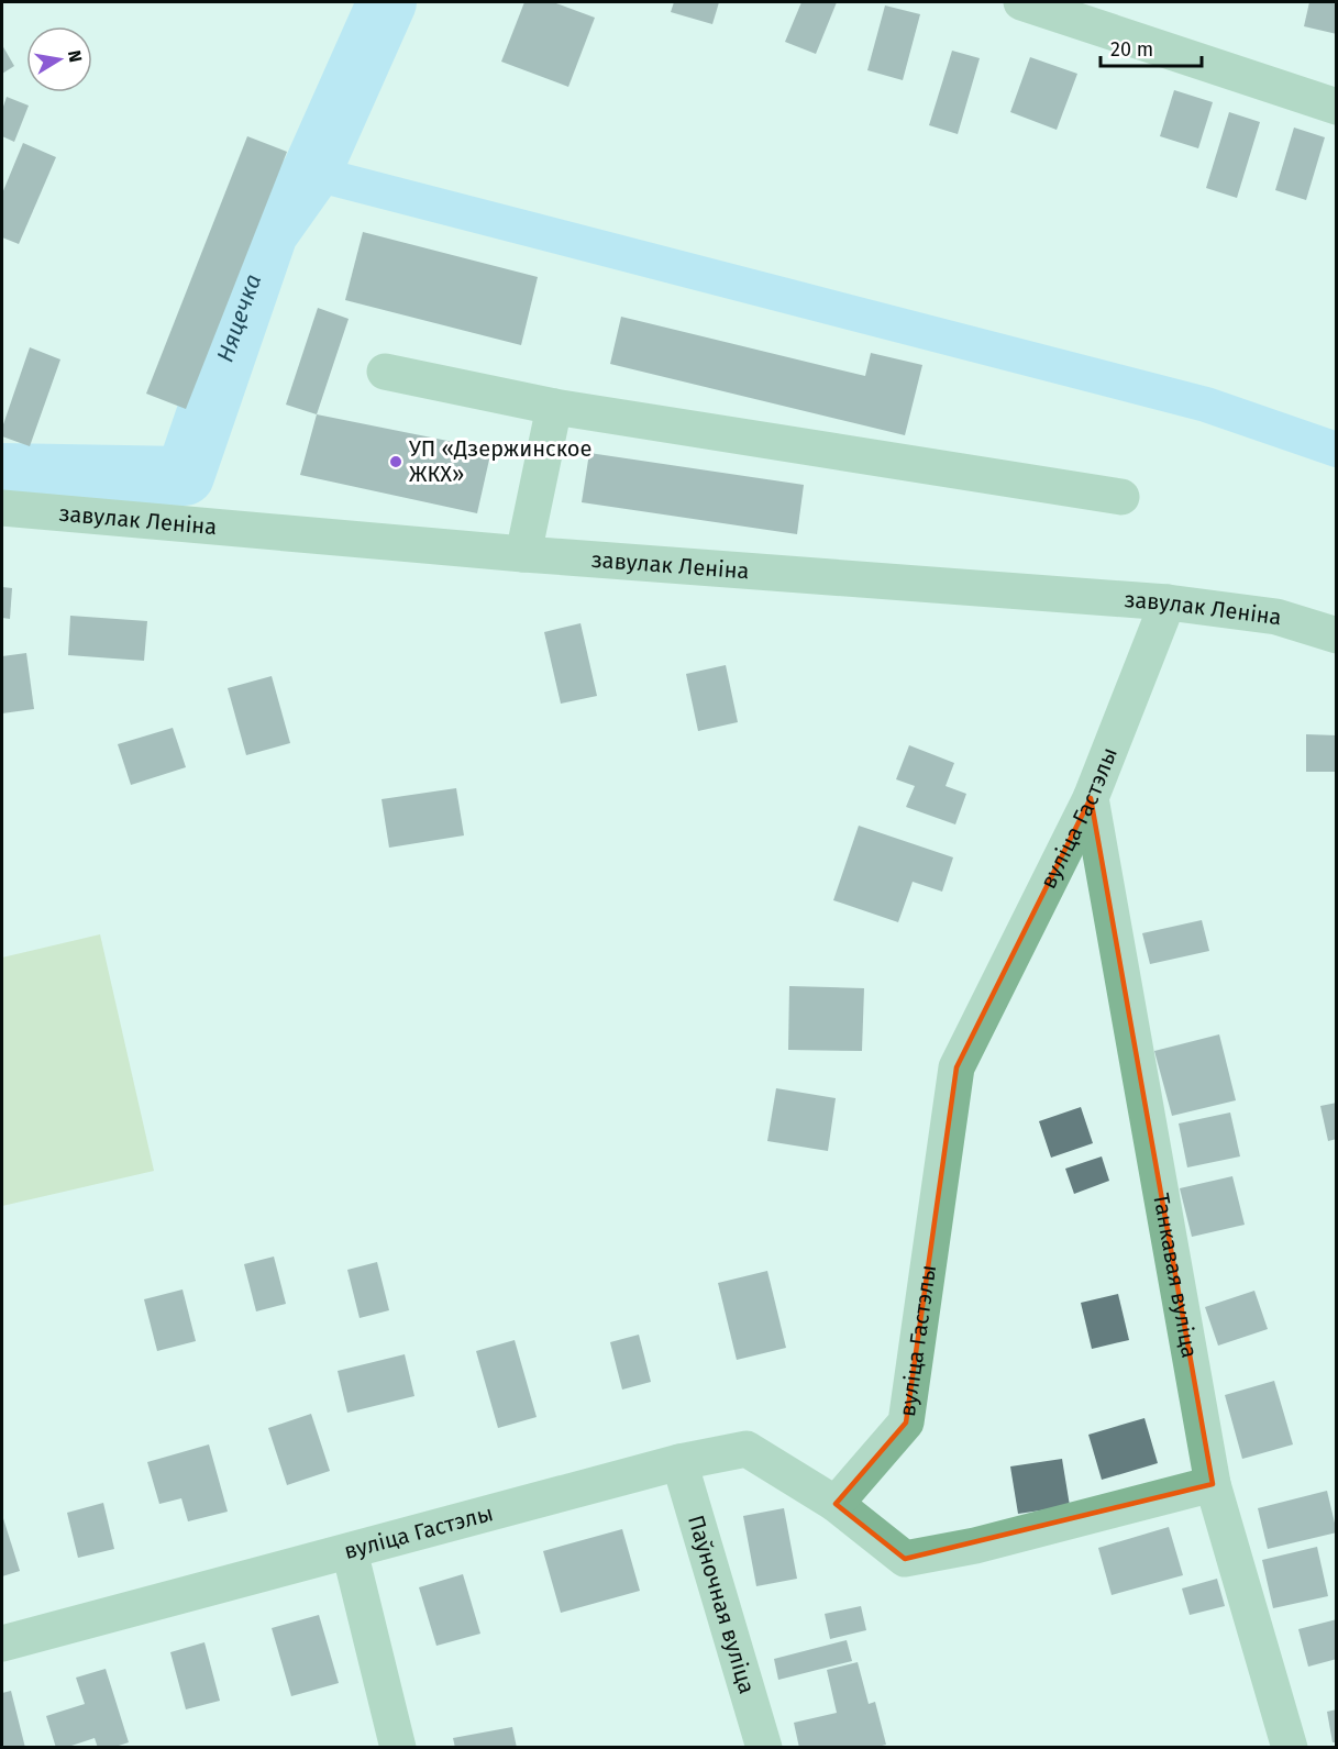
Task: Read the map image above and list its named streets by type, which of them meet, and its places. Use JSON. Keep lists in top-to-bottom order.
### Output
{
  "streets": {
    "street": [
      "завулак Леніна",
      "вуліца Гастэлы",
      "Танкавая вуліца",
      "Паўночная вуліца"
    ]
  },
  "crossings": [
    ["завулак Леніна", "вуліца Гастэлы"],
    ["вуліца Гастэлы", "Танкавая вуліца"],
    ["вуліца Гастэлы", "Паўночная вуліца"]
  ],
  "water": ["Няцечка"],
  "places": ["УП «Дзержинское ЖКХ»"],
  "scale_bar": "20 m",
  "north": "right"
}
